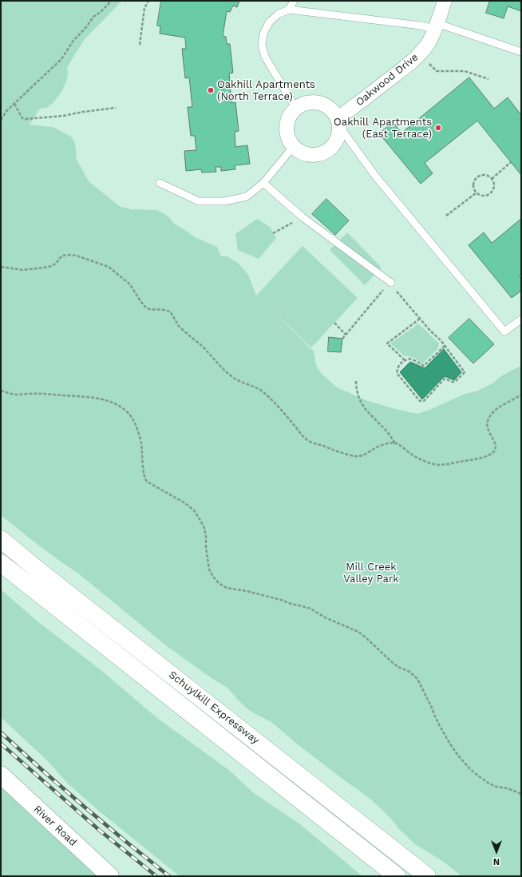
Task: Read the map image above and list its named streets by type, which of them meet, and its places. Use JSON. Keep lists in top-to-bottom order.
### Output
{
  "streets": {
    "main road": ["Schuylkill Expressway", "River Road"],
    "street": ["Oakwood Drive"]
  },
  "parks": ["Mill Creek Valley Park"],
  "places": ["Oakhill Apartments (North Terrace)", "Oakhill Apartments (East Terrace)"],
  "north": "bottom"
}
